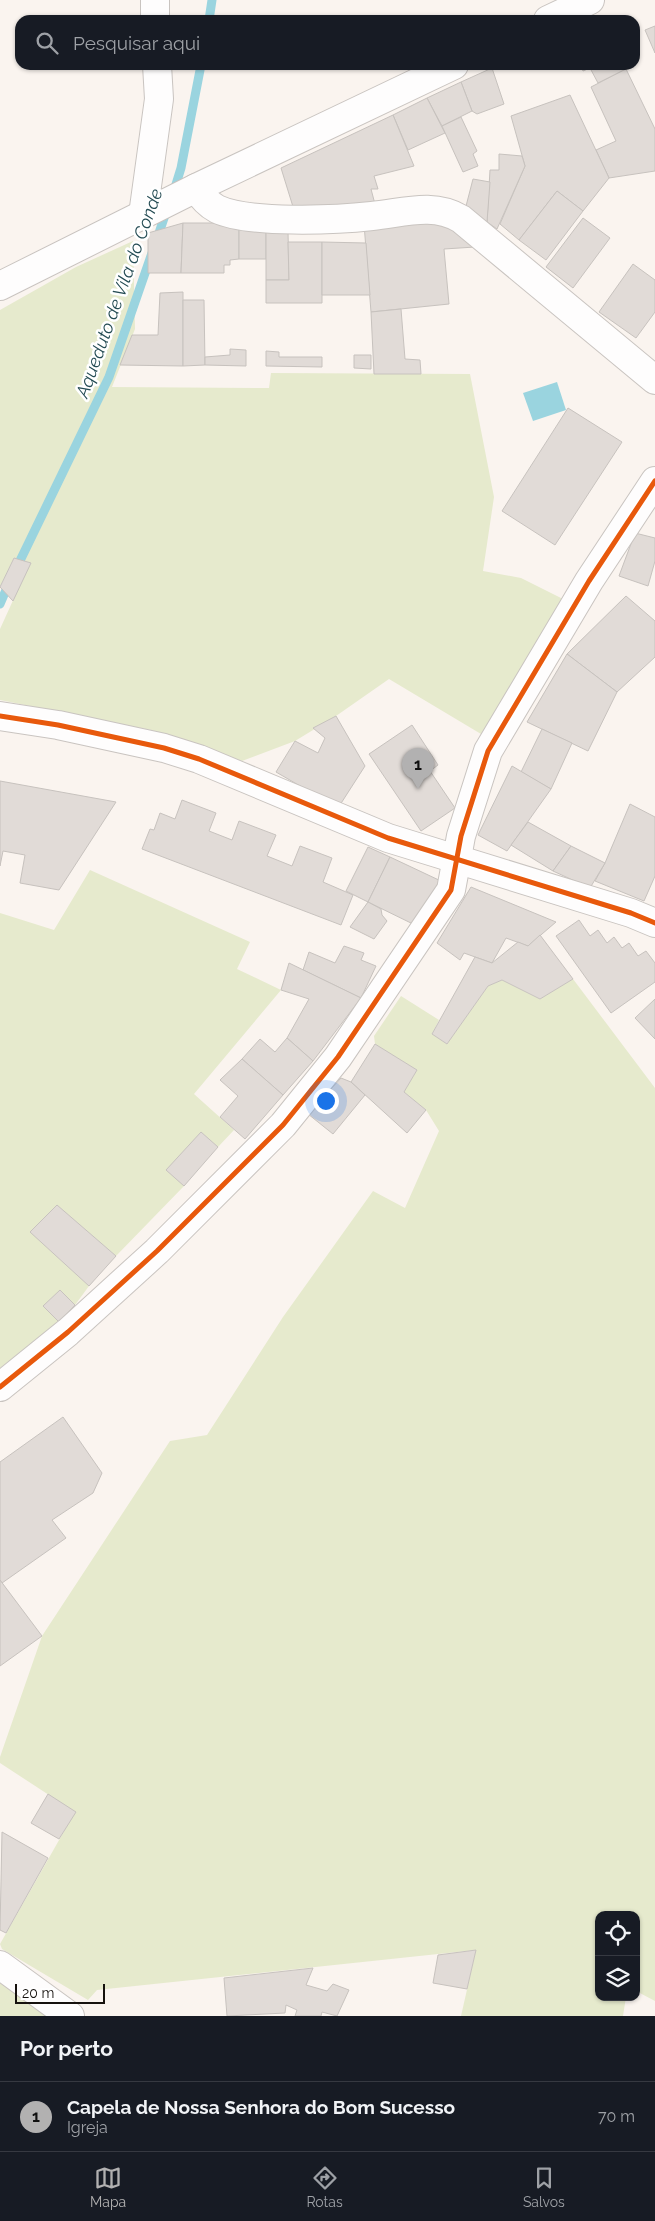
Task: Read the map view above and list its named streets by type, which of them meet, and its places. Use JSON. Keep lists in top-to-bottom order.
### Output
{
  "water": ["Aqueduto de Vila do Conde"],
  "scale_bar": "20 m",
  "page": {
    "search": "Pesquisar aqui",
    "pins": "1",
    "scale": "20 m",
    "heading": "Por perto",
    "list": [
      {
        "mark": "1",
        "name": "Capela de Nossa Senhora do Bom Sucesso",
        "note": "Igreja",
        "value": "70 m"
      }
    ],
    "nav": ["Mapa", "Rotas", "Salvos"]
  }
}
